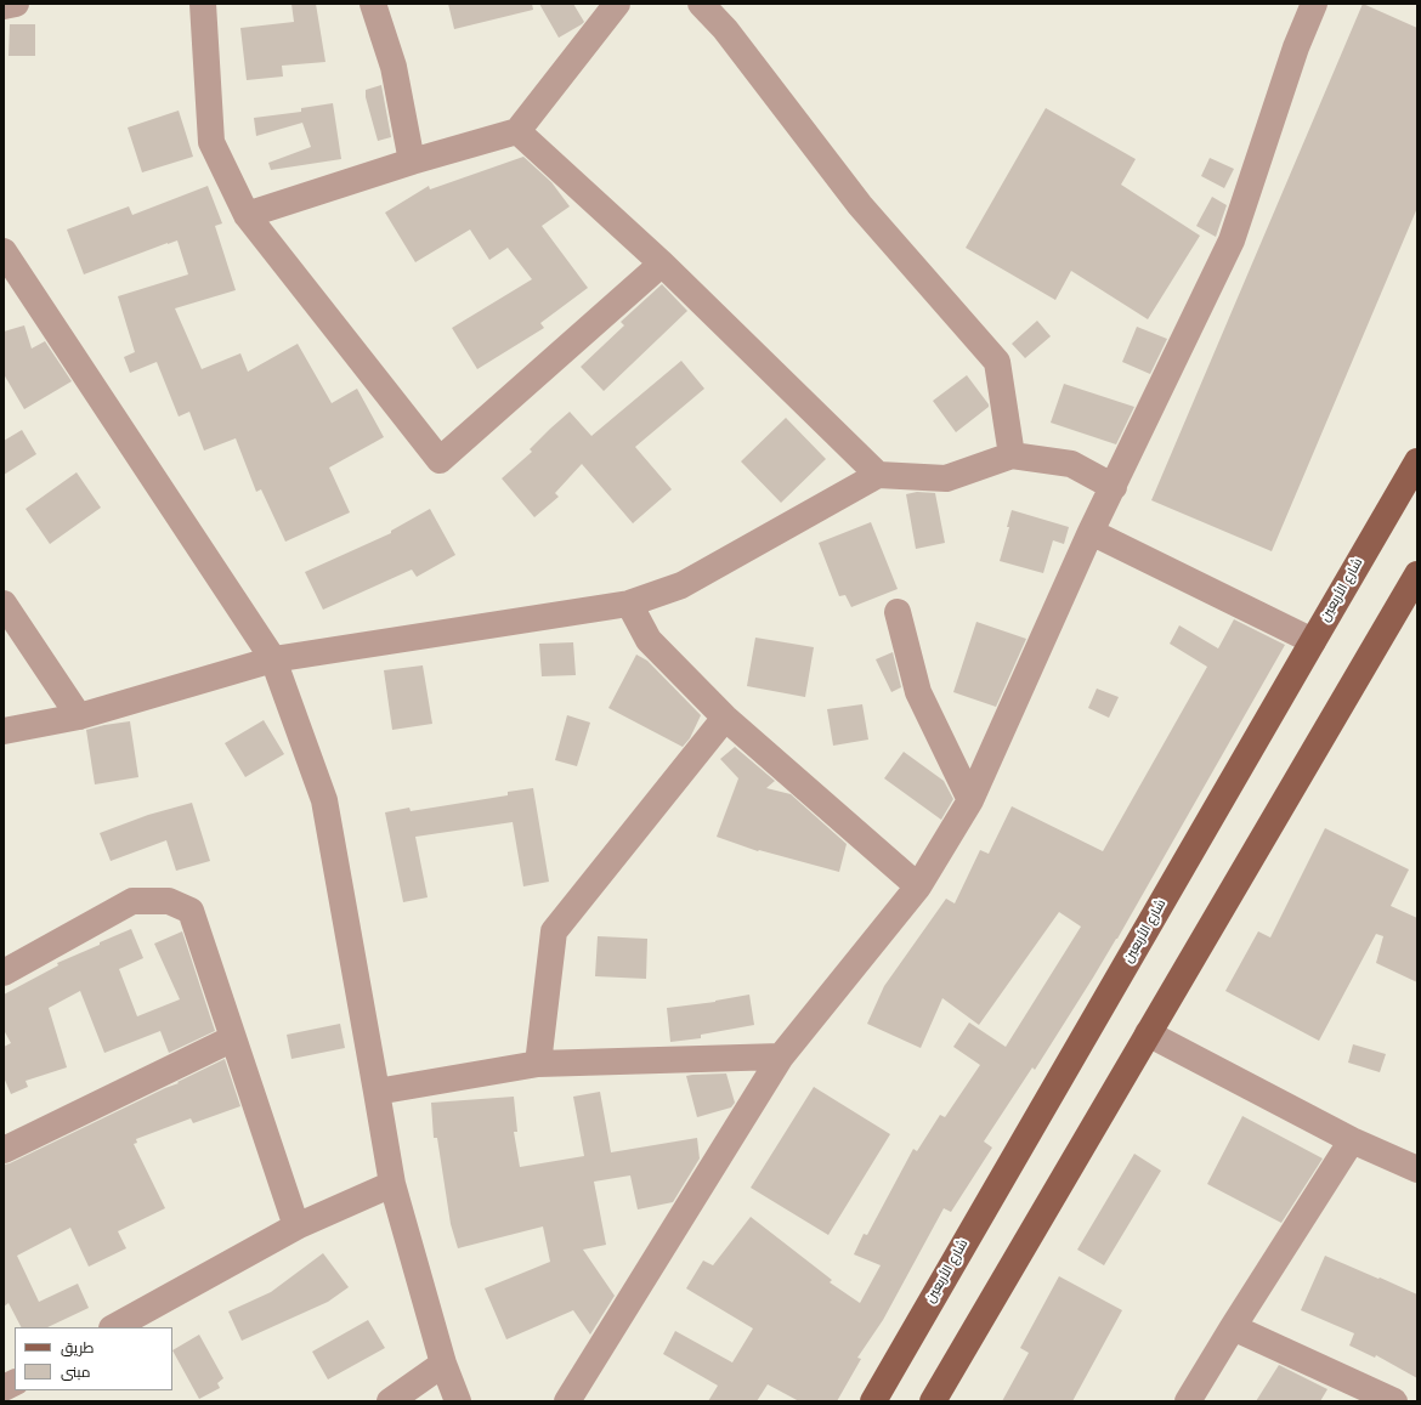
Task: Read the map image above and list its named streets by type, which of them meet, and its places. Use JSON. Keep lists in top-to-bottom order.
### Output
{
  "streets": {
    "main road": ["شارع الأربعين"]
  },
  "legend": ["طريق", "مبنى"]
}
